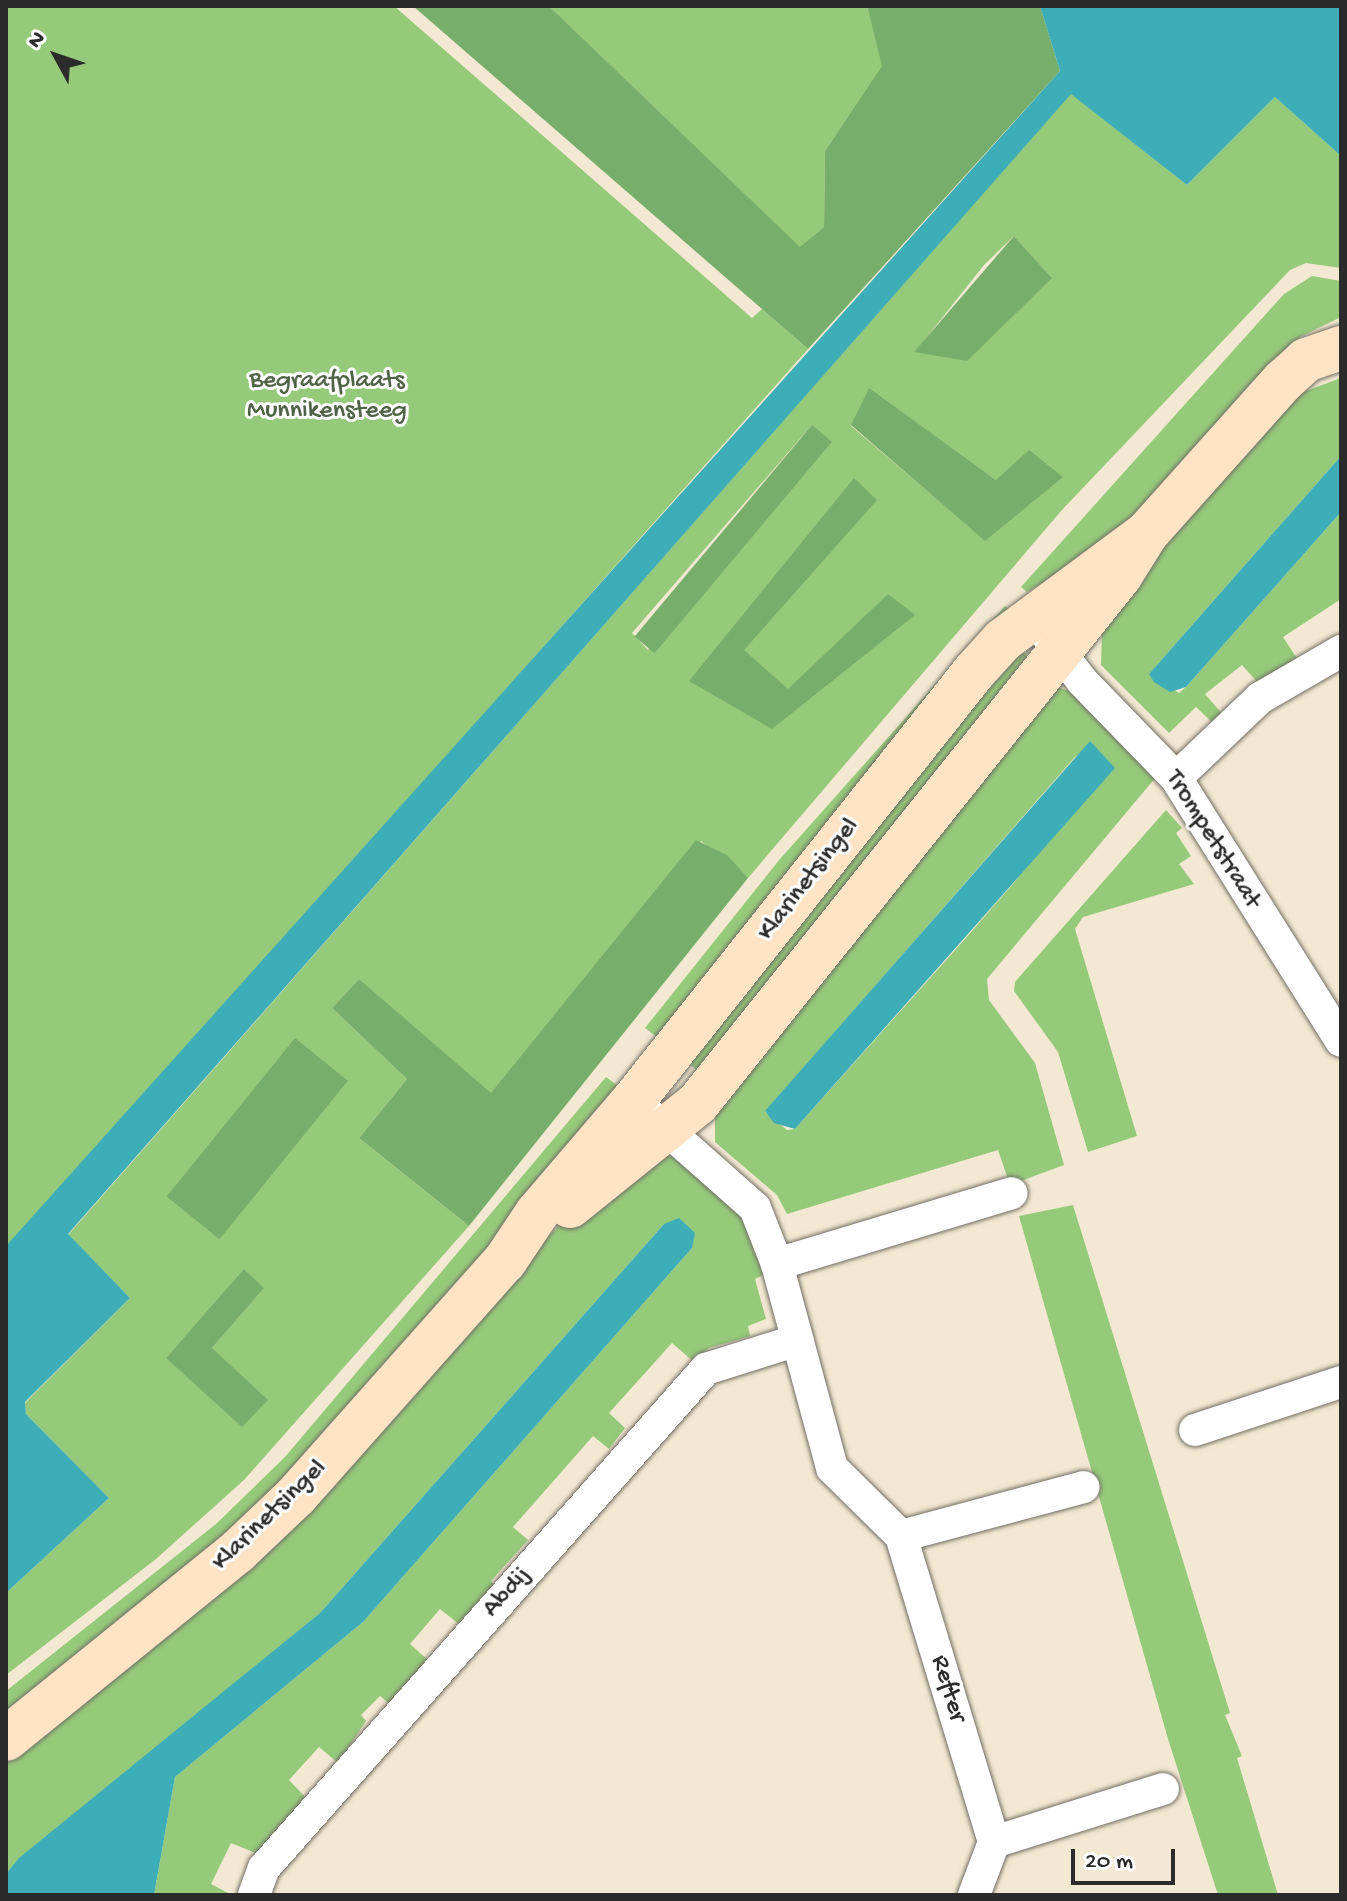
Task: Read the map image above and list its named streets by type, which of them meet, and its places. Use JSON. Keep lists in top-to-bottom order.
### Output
{
  "streets": {
    "street": [
      "Trompetstraat",
      "Klarinetsingel",
      "Abdij",
      "Refter"
    ]
  },
  "crossings": [
    ["Trompetstraat", "Klarinetsingel"],
    ["Klarinetsingel", "Refter"],
    ["Abdij", "Refter"]
  ],
  "parks": ["Begraafplaats Munnikensteeg"],
  "scale_bar": "20 m",
  "north": "top left"
}
